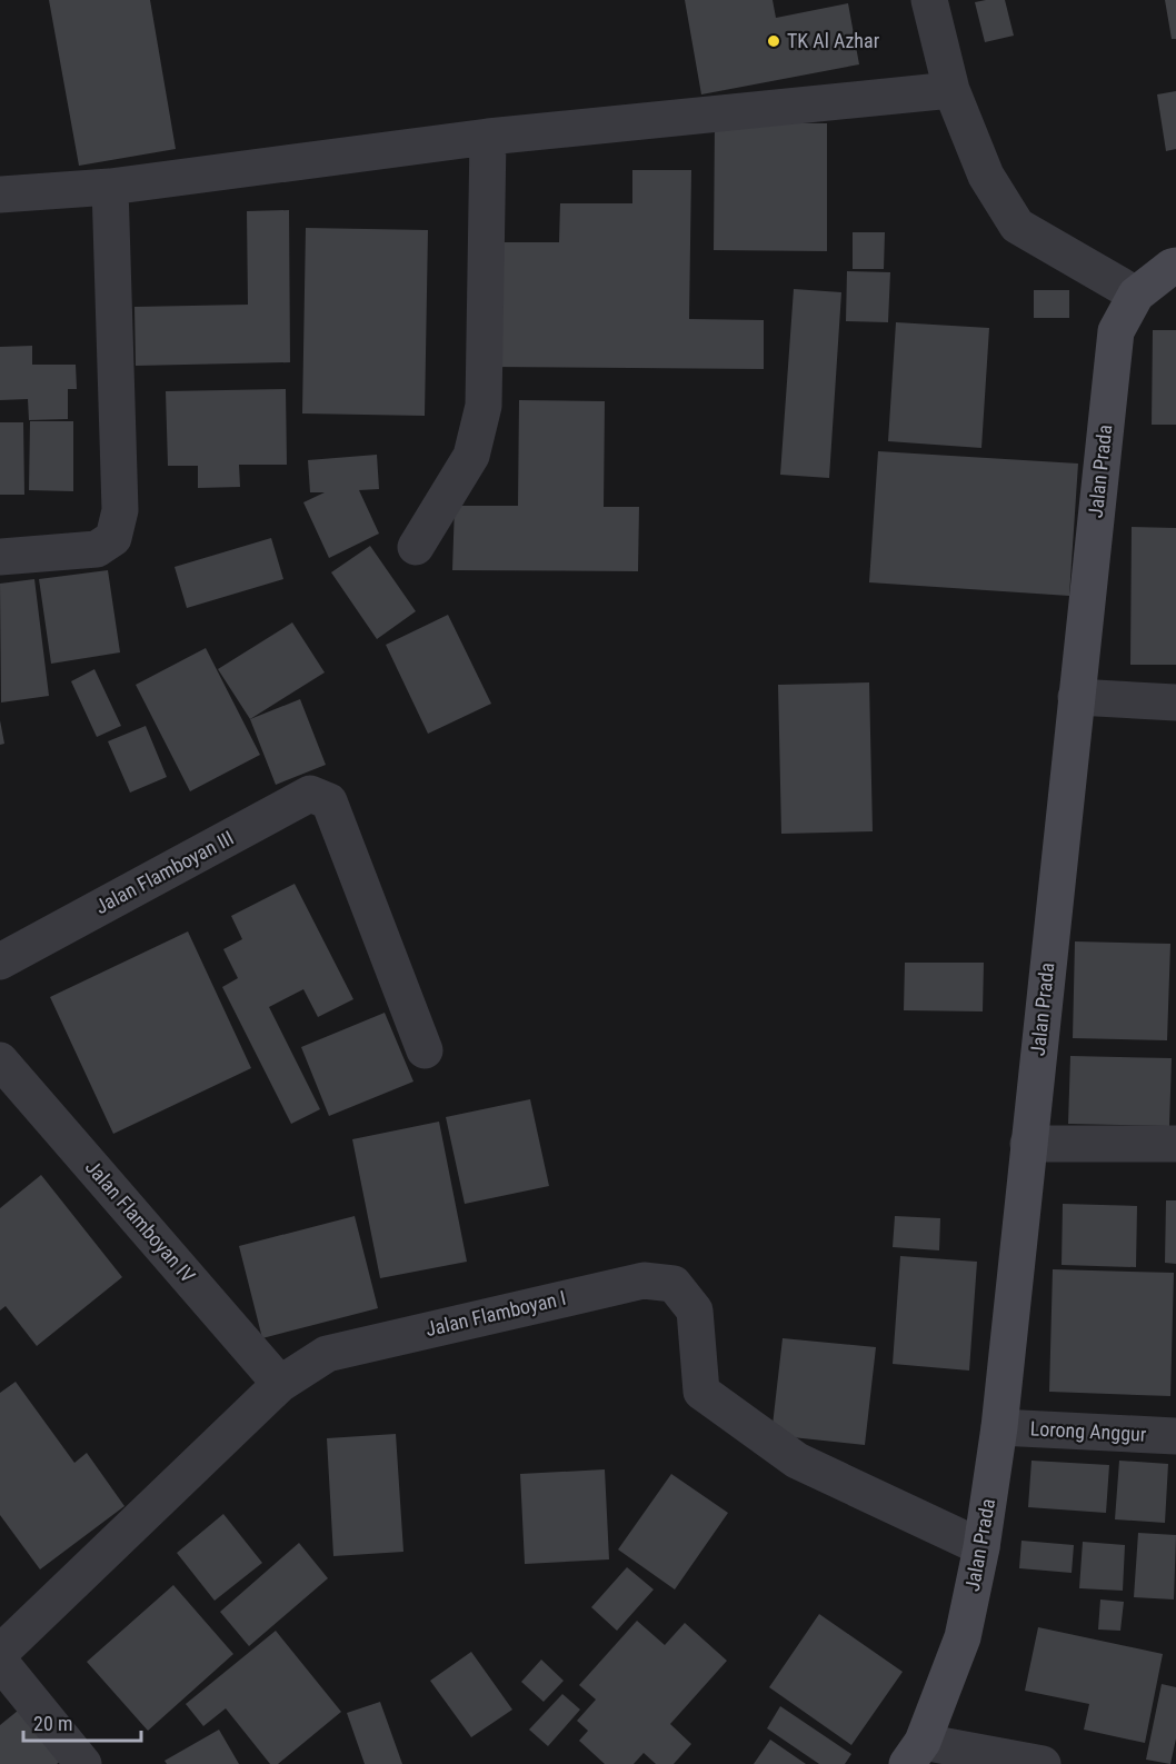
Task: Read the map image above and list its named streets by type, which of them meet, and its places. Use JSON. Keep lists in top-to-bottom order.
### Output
{
  "streets": {
    "street": [
      "Jalan Prada",
      "Jalan Flamboyan III",
      "Jalan Flamboyan IV",
      "Jalan Flamboyan I",
      "Lorong Anggur"
    ]
  },
  "crossings": [
    ["Jalan Prada", "Jalan Flamboyan I"],
    ["Jalan Prada", "Lorong Anggur"],
    ["Jalan Flamboyan IV", "Jalan Flamboyan I"]
  ],
  "places": ["TK Al Azhar"],
  "scale_bar": "20 m"
}
